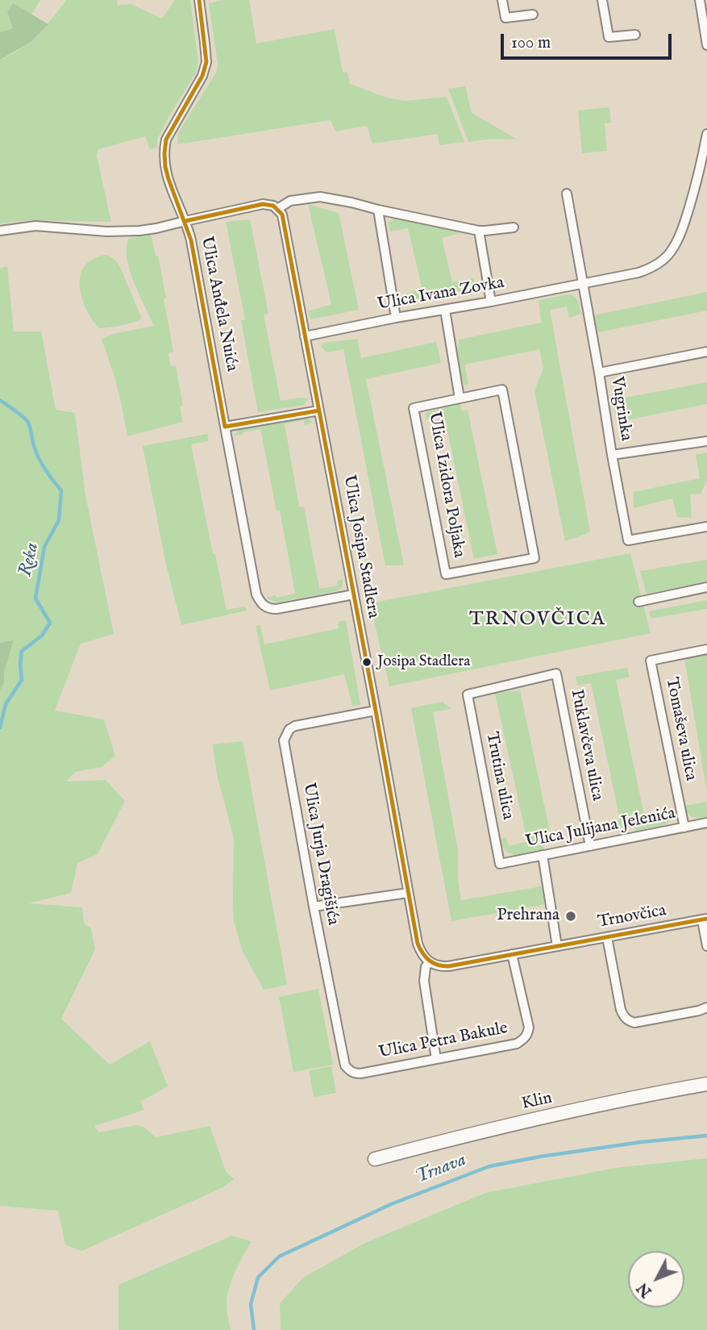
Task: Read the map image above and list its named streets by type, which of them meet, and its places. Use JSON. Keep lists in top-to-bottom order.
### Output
{
  "streets": {
    "street": [
      "Ulica Ivana Zovka",
      "Ulica Anđela Nuića",
      "Vugrinka",
      "Ulica Izidora Poljaka",
      "Ulica Josipa Stadlera",
      "Tomaševa ulica",
      "Puklavčeva ulica",
      "Trutina ulica",
      "Ulica Julijana Jelenića",
      "Ulica Jurja Dragišića",
      "Trnovčica",
      "Ulica Petra Bakule",
      "Klin"
    ]
  },
  "crossings": [
    ["Ulica Ivana Zovka", "Vugrinka"],
    ["Ulica Ivana Zovka", "Ulica Izidora Poljaka"],
    ["Ulica Ivana Zovka", "Ulica Josipa Stadlera"],
    ["Ulica Anđela Nuića", "Ulica Josipa Stadlera"],
    ["Ulica Josipa Stadlera", "Ulica Jurja Dragišića"],
    ["Ulica Josipa Stadlera", "Trnovčica"],
    ["Tomaševa ulica", "Ulica Julijana Jelenića"],
    ["Puklavčeva ulica", "Trutina ulica"],
    ["Puklavčeva ulica", "Ulica Julijana Jelenića"],
    ["Trutina ulica", "Ulica Julijana Jelenića"],
    ["Ulica Jurja Dragišića", "Ulica Petra Bakule"],
    ["Trnovčica", "Ulica Petra Bakule"]
  ],
  "districts": ["TRNOVČICA"],
  "water": ["Reka", "Trnava"],
  "places": ["Josipa Stadlera", "Prehrana"],
  "scale_bar": "100 m",
  "north": "bottom left"
}
